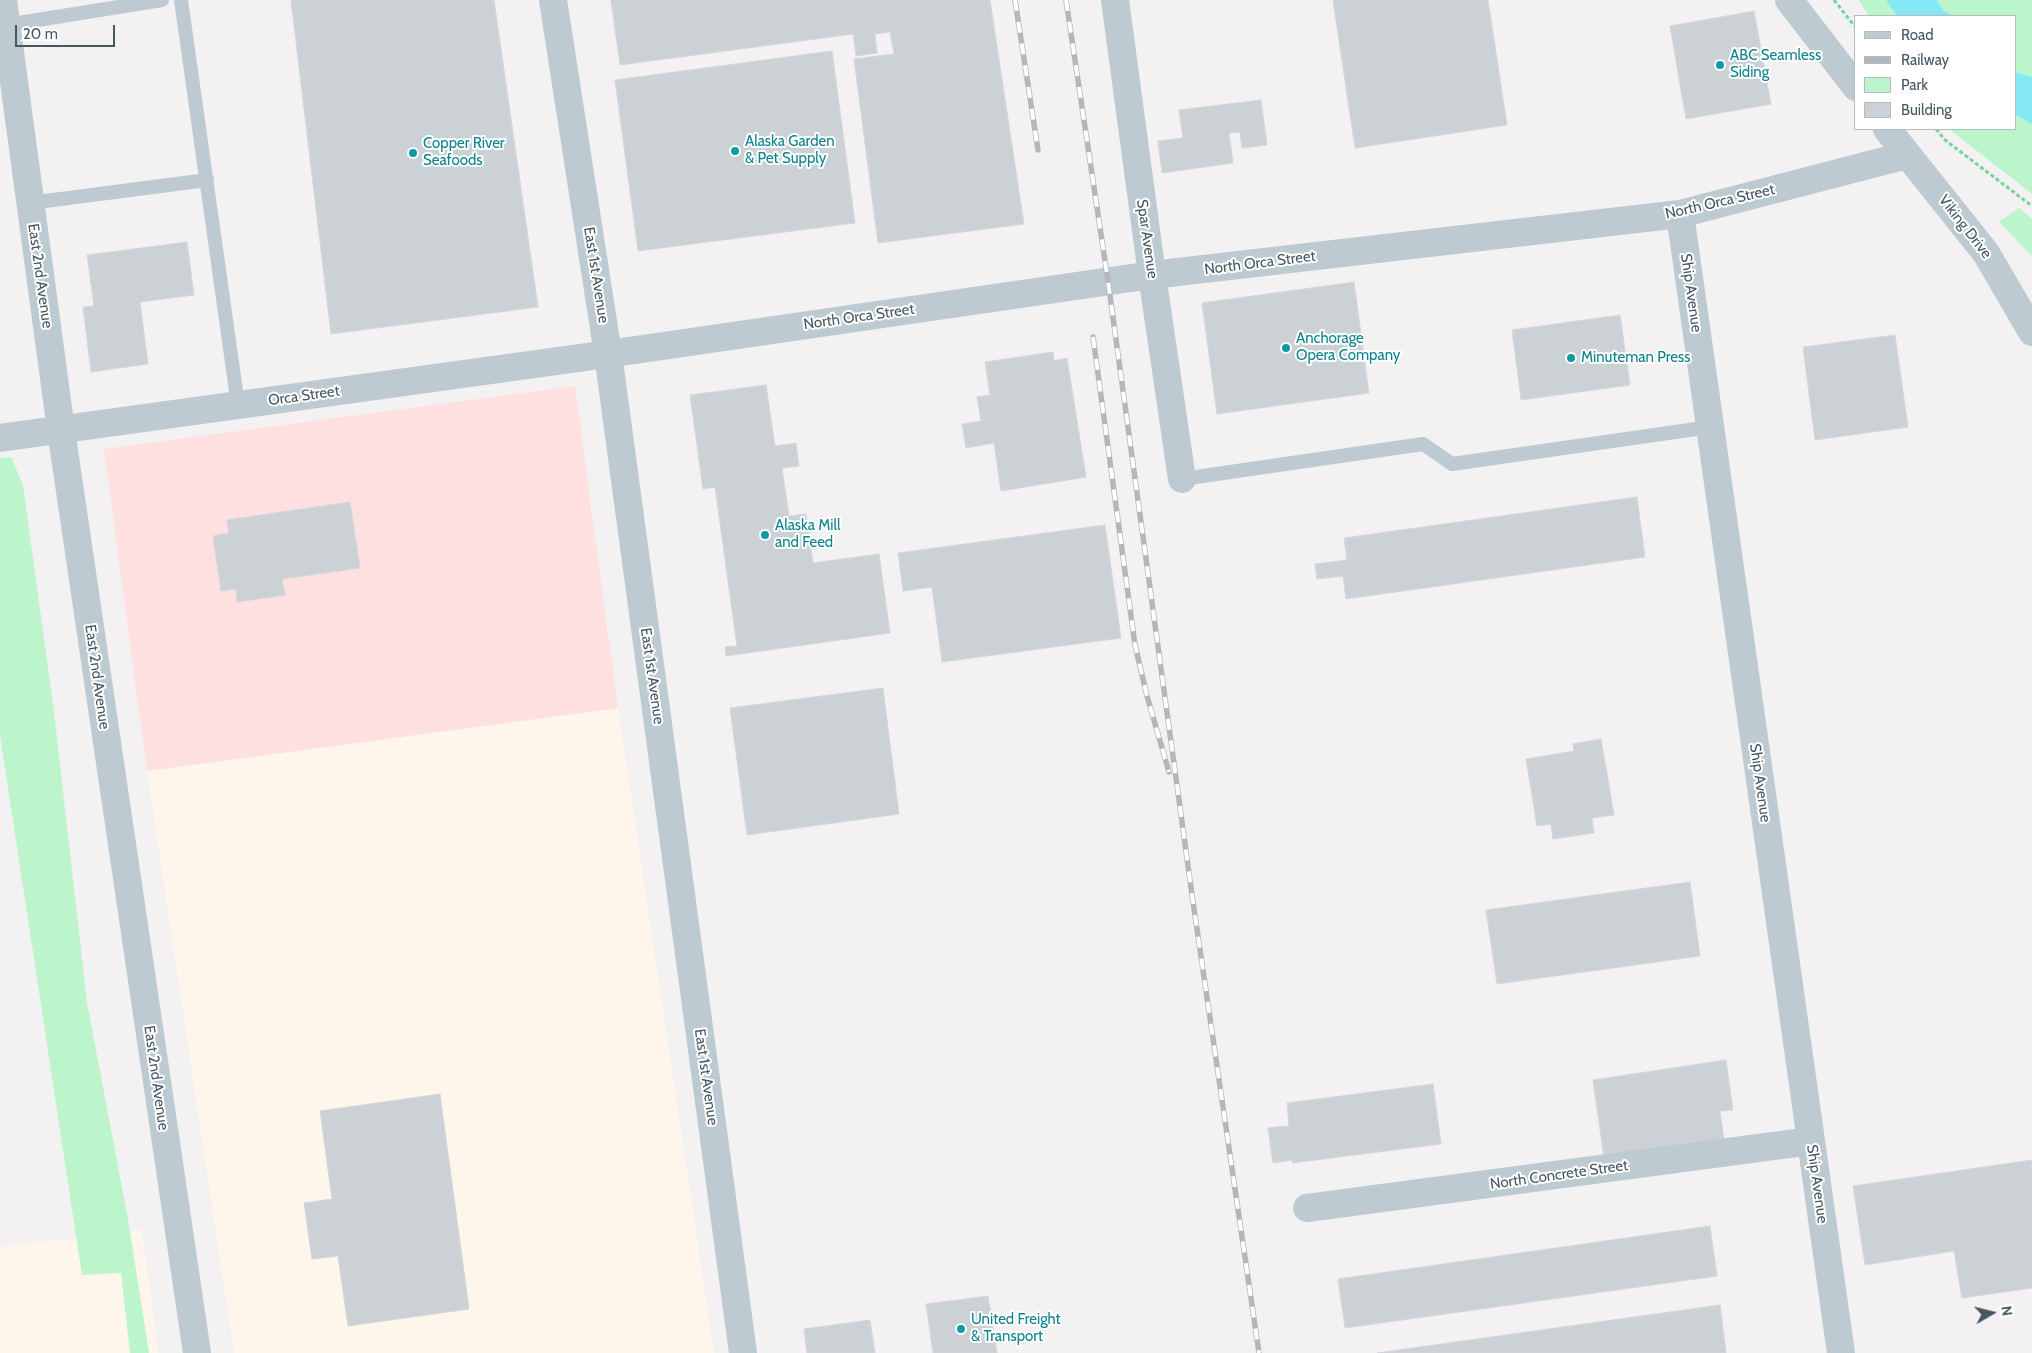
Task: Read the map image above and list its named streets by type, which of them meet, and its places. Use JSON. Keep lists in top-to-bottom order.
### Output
{
  "streets": {
    "street": [
      "North Orca Street",
      "Viking Drive",
      "Spar Avenue",
      "East 1st Avenue",
      "East 2nd Avenue",
      "Ship Avenue",
      "Orca Street",
      "North Concrete Street"
    ]
  },
  "crossings": [
    ["North Orca Street", "Viking Drive"],
    ["North Orca Street", "Spar Avenue"],
    ["North Orca Street", "East 1st Avenue"],
    ["North Orca Street", "Ship Avenue"],
    ["North Orca Street", "Orca Street"],
    ["East 1st Avenue", "Orca Street"],
    ["East 2nd Avenue", "Orca Street"],
    ["Ship Avenue", "North Concrete Street"]
  ],
  "places": [
    "ABC Seamless Siding",
    "Alaska Garden & Pet Supply",
    "Copper River Seafoods",
    "Anchorage Opera Company",
    "Minuteman Press",
    "Alaska Mill and Feed",
    "United Freight & Transport"
  ],
  "legend": [
    "Road",
    "Railway",
    "Park",
    "Building"
  ],
  "scale_bar": "20 m",
  "north": "right"
}
